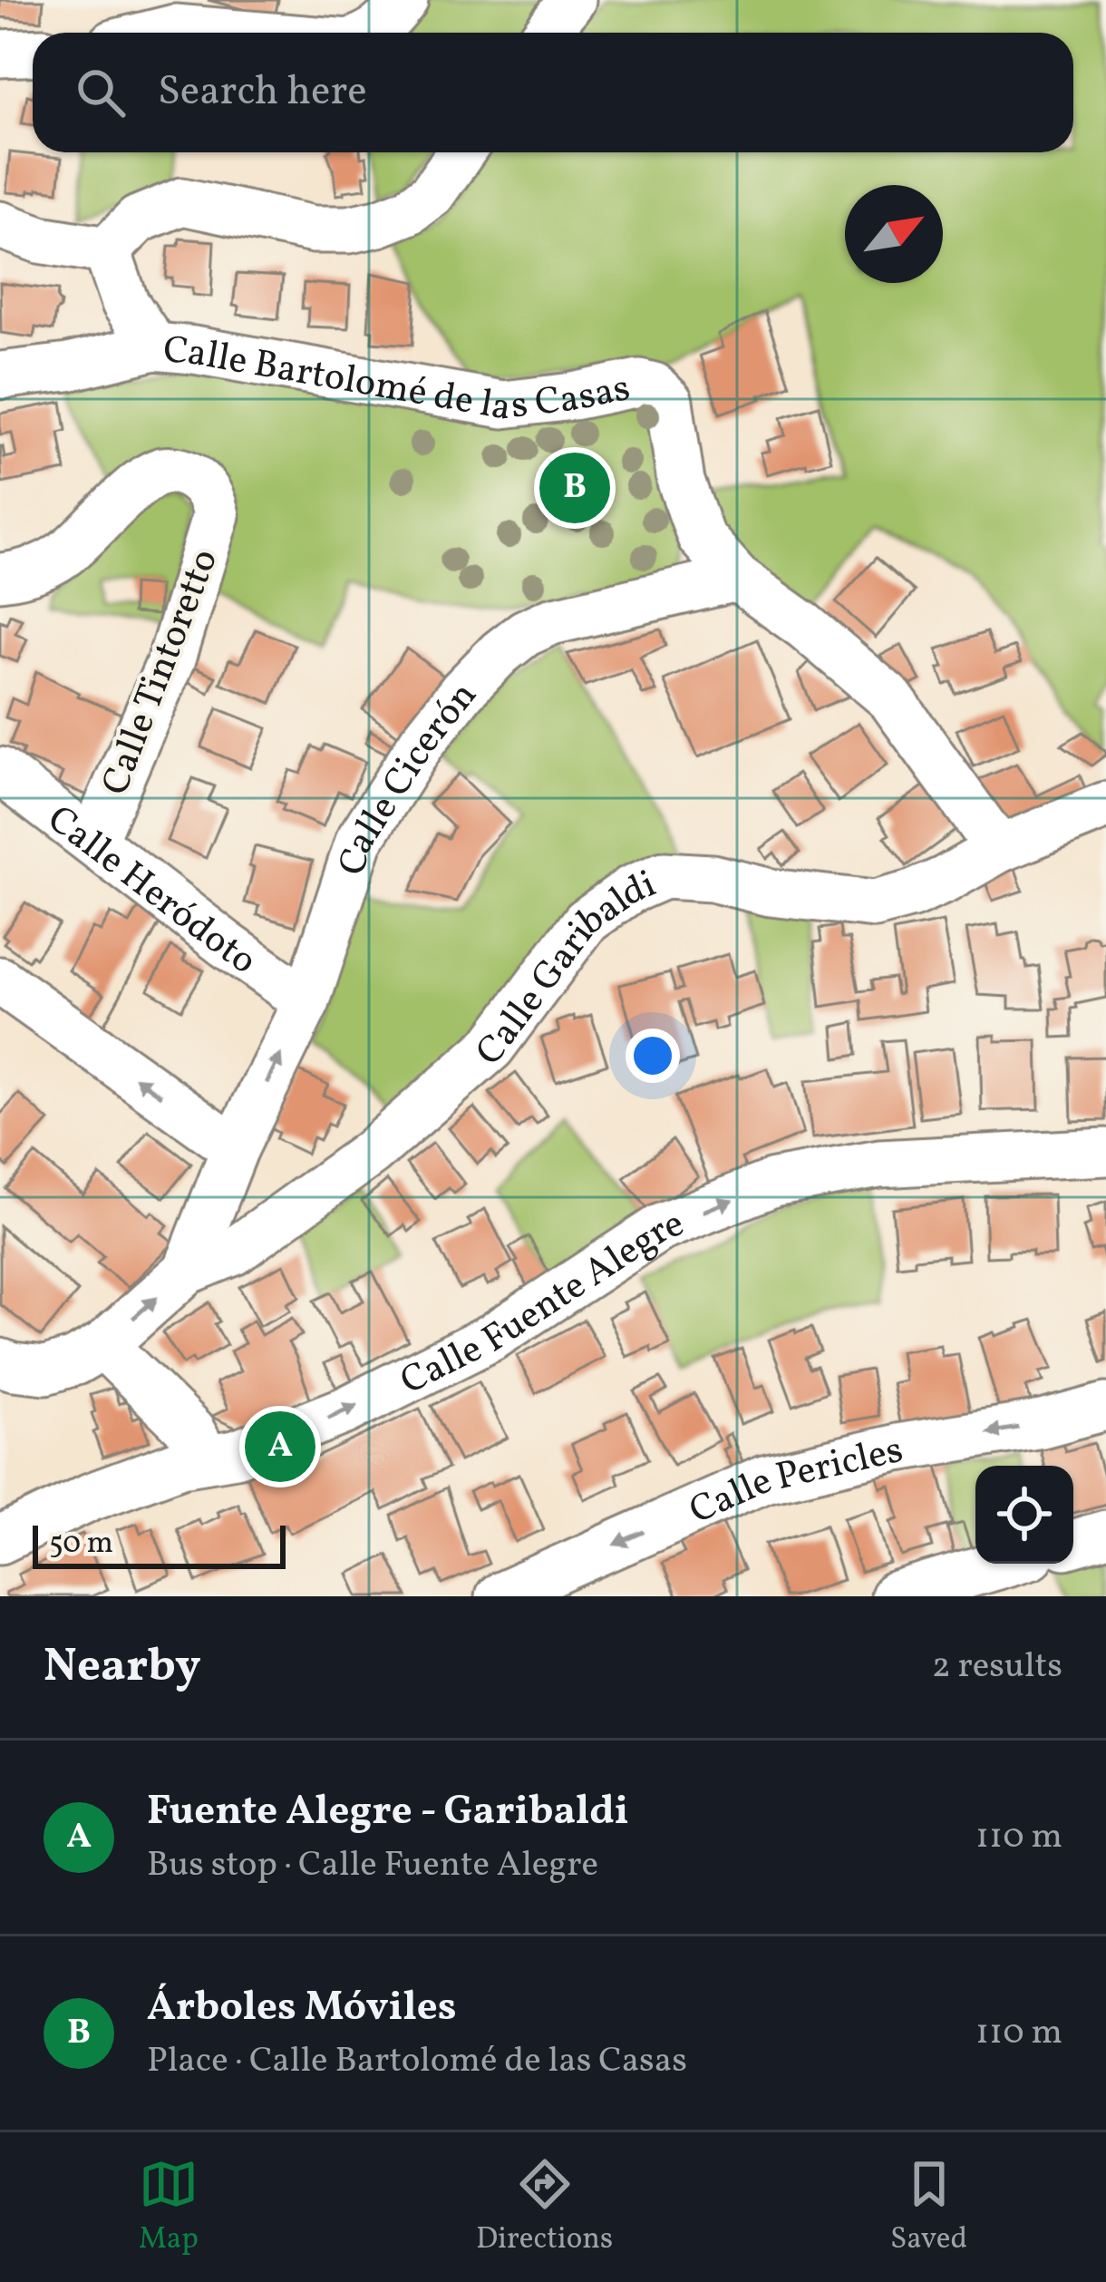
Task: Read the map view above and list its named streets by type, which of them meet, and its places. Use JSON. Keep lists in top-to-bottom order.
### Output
{
  "streets": {
    "street": [
      "Calle Bartolomé de las Casas",
      "Calle Tintoretto",
      "Calle Cicerón",
      "Calle Heródoto",
      "Calle Garibaldi",
      "Calle Fuente Alegre",
      "Calle Pericles"
    ]
  },
  "crossings": [
    ["Calle Bartolomé de las Casas", "Calle Cicerón"],
    ["Calle Bartolomé de las Casas", "Calle Garibaldi"],
    ["Calle Tintoretto", "Calle Heródoto"],
    ["Calle Cicerón", "Calle Heródoto"],
    ["Calle Cicerón", "Calle Garibaldi"]
  ],
  "one_way": ["Calle Fuente Alegre", "Calle Pericles"],
  "scale_bar": "50 m",
  "north": "top right",
  "page": {
    "search": "Search here",
    "pins": ["B", "A"],
    "scale": "50 m",
    "heading": ["Nearby", "2 results"],
    "list": [
      {
        "mark": "A",
        "name": "Fuente Alegre - Garibaldi",
        "note": "Bus stop · Calle Fuente Alegre",
        "value": "110 m"
      },
      {
        "mark": "B",
        "name": "Árboles Móviles",
        "note": "Place · Calle Bartolomé de las Casas",
        "value": "110 m"
      }
    ],
    "nav": ["Map", "Directions", "Saved"]
  }
}
